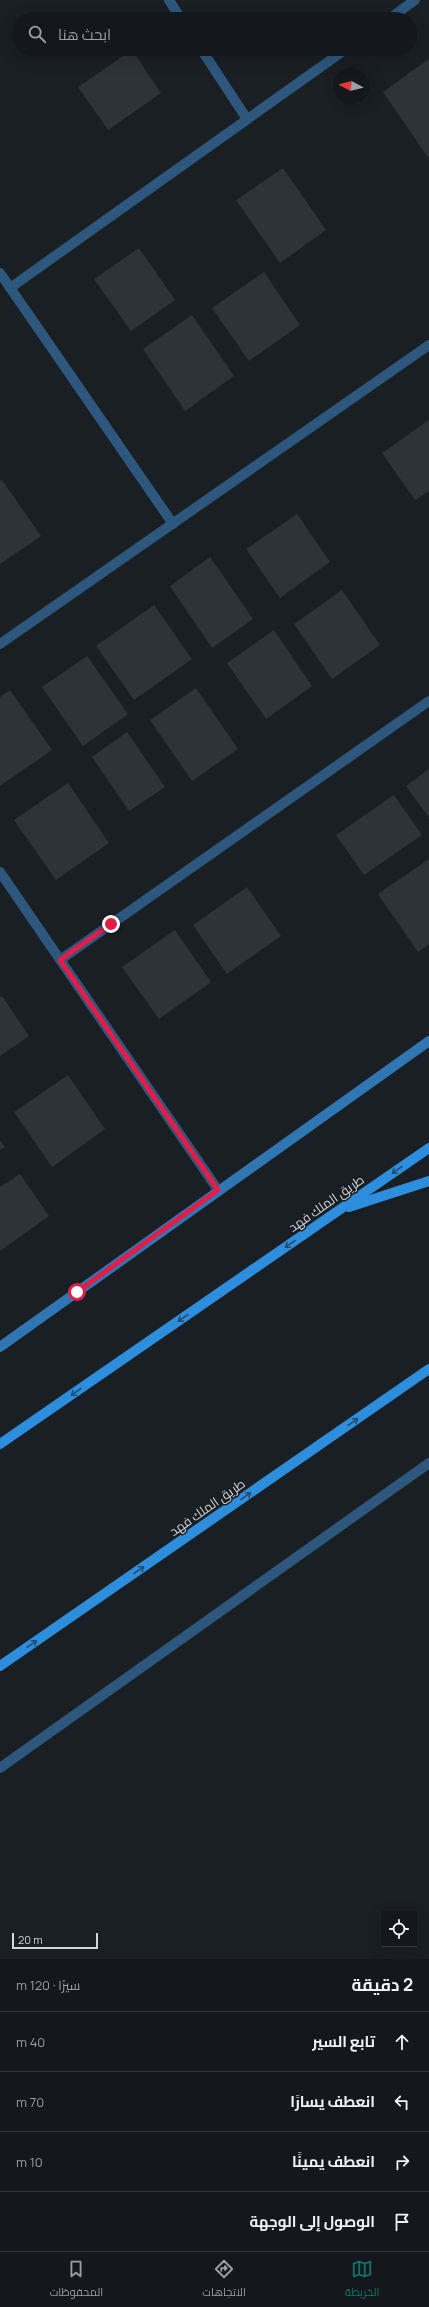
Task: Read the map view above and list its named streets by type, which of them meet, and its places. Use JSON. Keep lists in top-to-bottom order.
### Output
{
  "streets": {
    "main road": ["طريق الملك فهد"]
  },
  "scale_bar": "20 m",
  "north": "left",
  "page": {
    "search": "ابحث هنا",
    "scale": "20 m",
    "heading": ["2 دقيقة", "سيرًا · 120 m"],
    "list": [
      ["تابع السير", "40 m"],
      ["انعطف يسارًا", "70 m"],
      ["انعطف يمينًا", "10 m"],
      "الوصول إلى الوجهة"
    ],
    "nav": ["الخريطة", "الاتجاهات", "المحفوظات"]
  }
}
